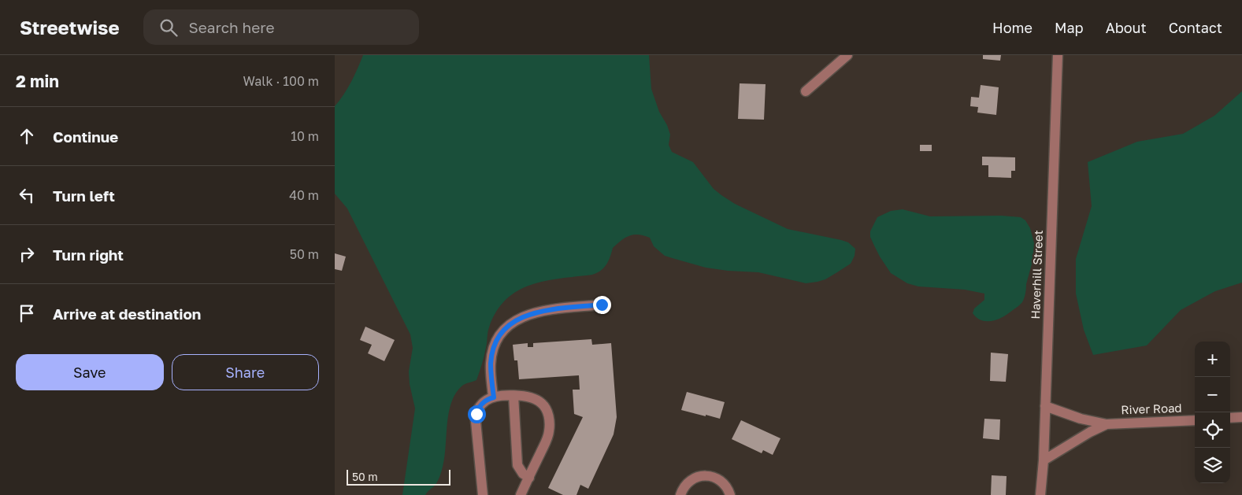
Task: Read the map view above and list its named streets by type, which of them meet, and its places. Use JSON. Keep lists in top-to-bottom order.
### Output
{
  "streets": {
    "street": ["Haverhill Street", "River Road"]
  },
  "crossings": [
    ["Haverhill Street", "River Road"]
  ],
  "scale_bar": "50 m",
  "page": {
    "header": "Streetwise",
    "search": "Search here",
    "nav": [
      "Home",
      "Map",
      "About",
      "Contact"
    ],
    "heading": ["2 min", "Walk · 100 m"],
    "list": [
      ["Continue", "10 m"],
      ["Turn left", "40 m"],
      ["Turn right", "50 m"],
      "Arrive at destination"
    ],
    "map_buttons": ["+", "−"],
    "buttons": ["Save", "Share"],
    "scale": "50 m"
  }
}
